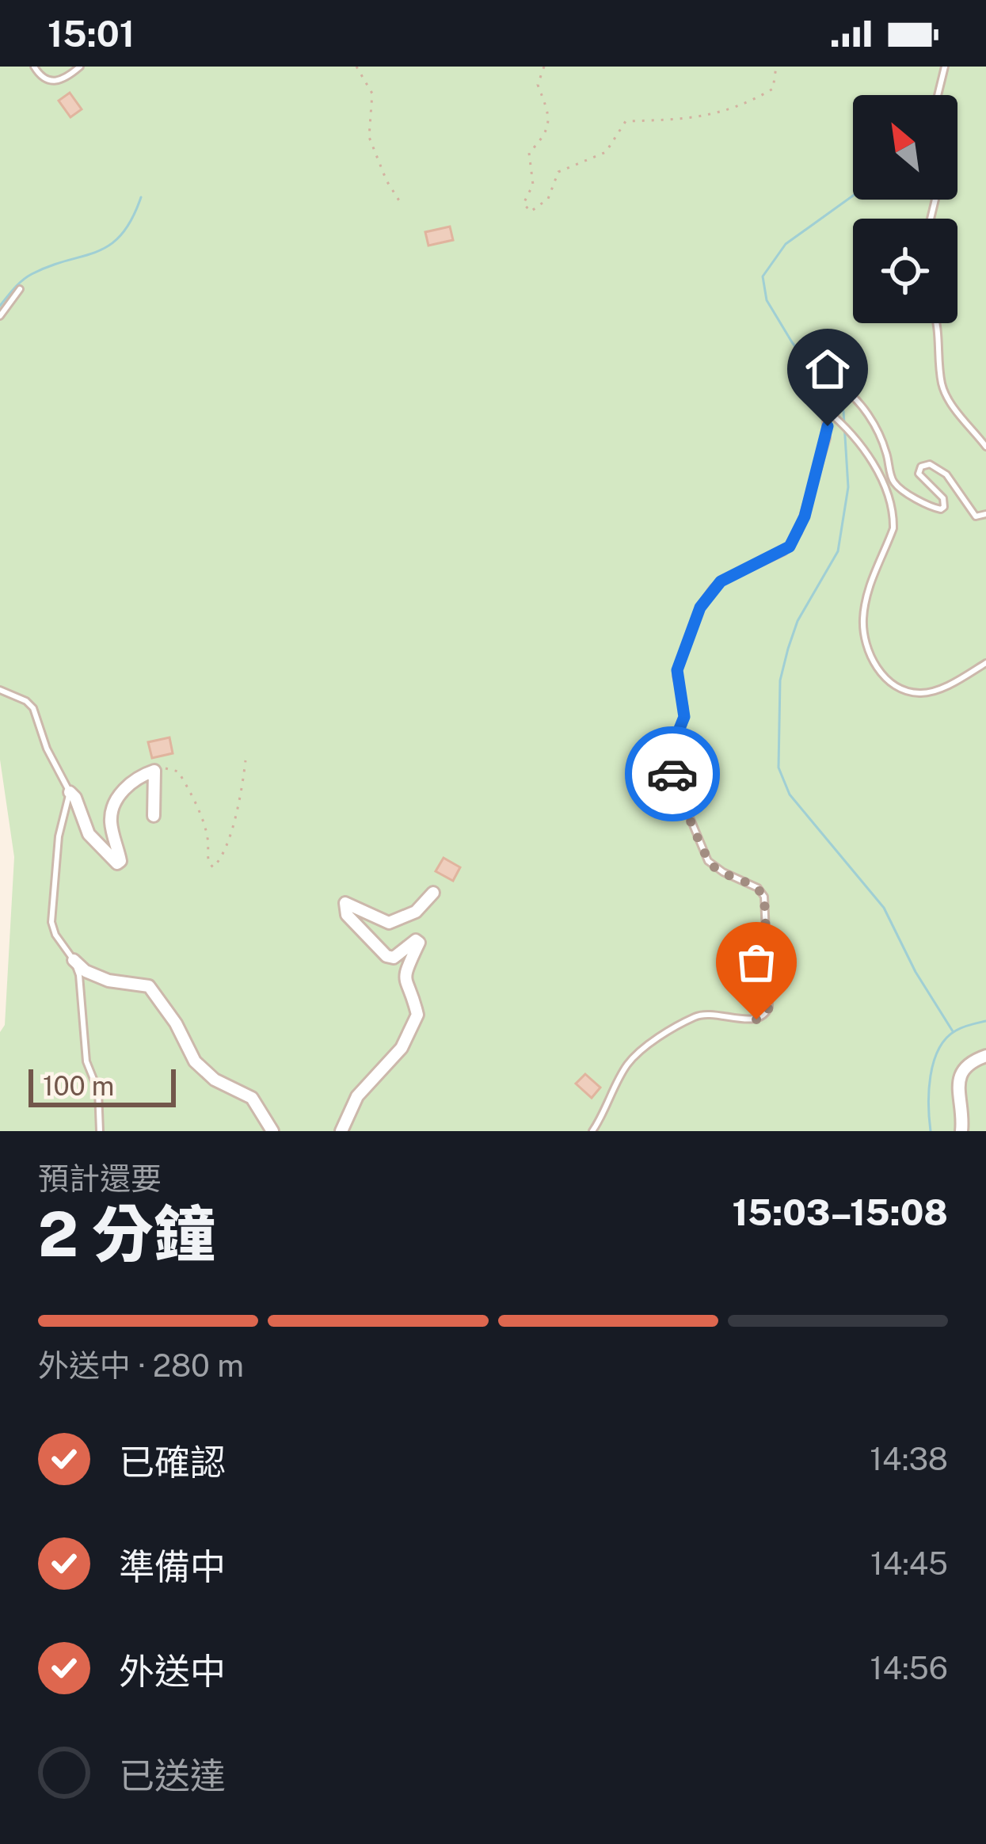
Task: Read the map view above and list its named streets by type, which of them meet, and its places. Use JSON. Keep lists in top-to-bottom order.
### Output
{
  "scale_bar": "100 m",
  "north": "top left",
  "page": {
    "status": "15:01",
    "scale": "100 m",
    "heading": ["2 分鐘", "預計還要", "15:03–15:08"],
    "bar": "外送中 · 280 m",
    "list": [
      ["已確認", "14:38"],
      ["準備中", "14:45"],
      ["外送中", "14:56"],
      "已送達"
    ]
  }
}
